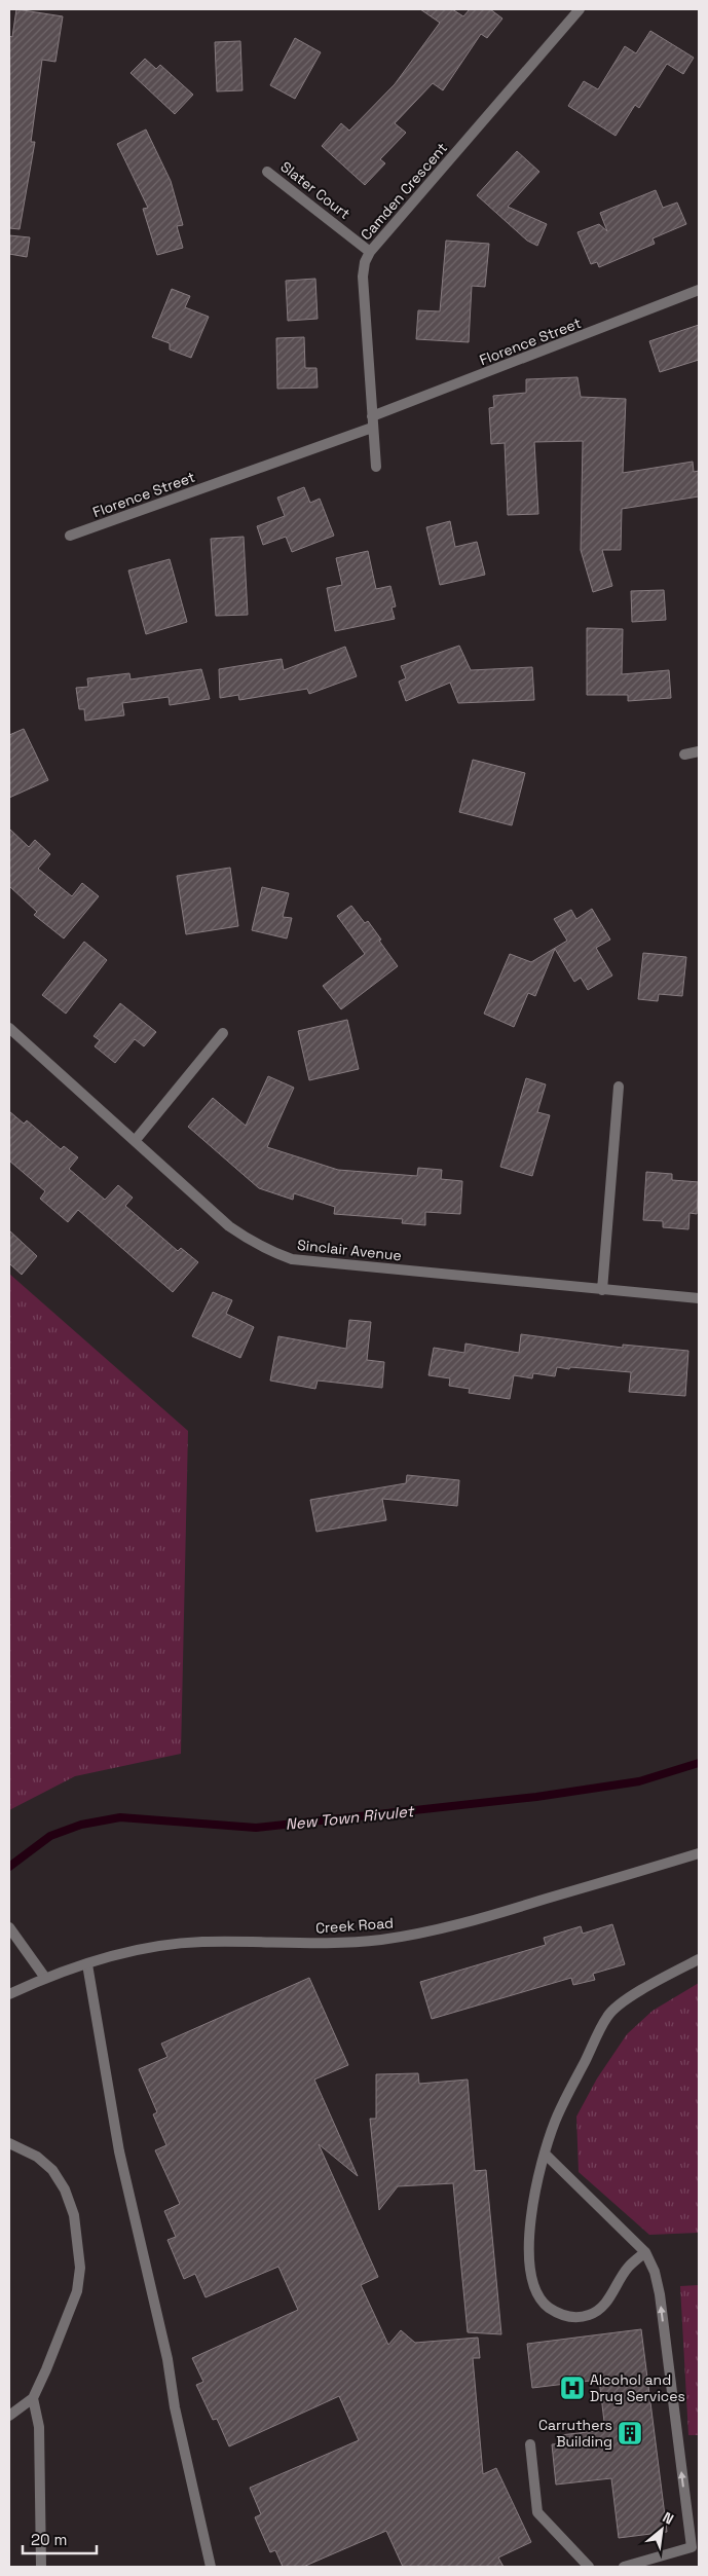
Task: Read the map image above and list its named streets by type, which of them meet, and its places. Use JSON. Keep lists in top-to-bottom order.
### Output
{
  "streets": {
    "street": [
      "Slater Court",
      "Camden Crescent",
      "Florence Street",
      "Sinclair Avenue",
      "Creek Road"
    ]
  },
  "crossings": [
    ["Slater Court", "Camden Crescent"],
    ["Camden Crescent", "Florence Street"]
  ],
  "water": ["New Town Rivulet"],
  "places": {
    "hospital": ["Alcohol and Drug Services"],
    "building": ["Carruthers Building"]
  },
  "scale_bar": "20 m",
  "north": "top right"
}
